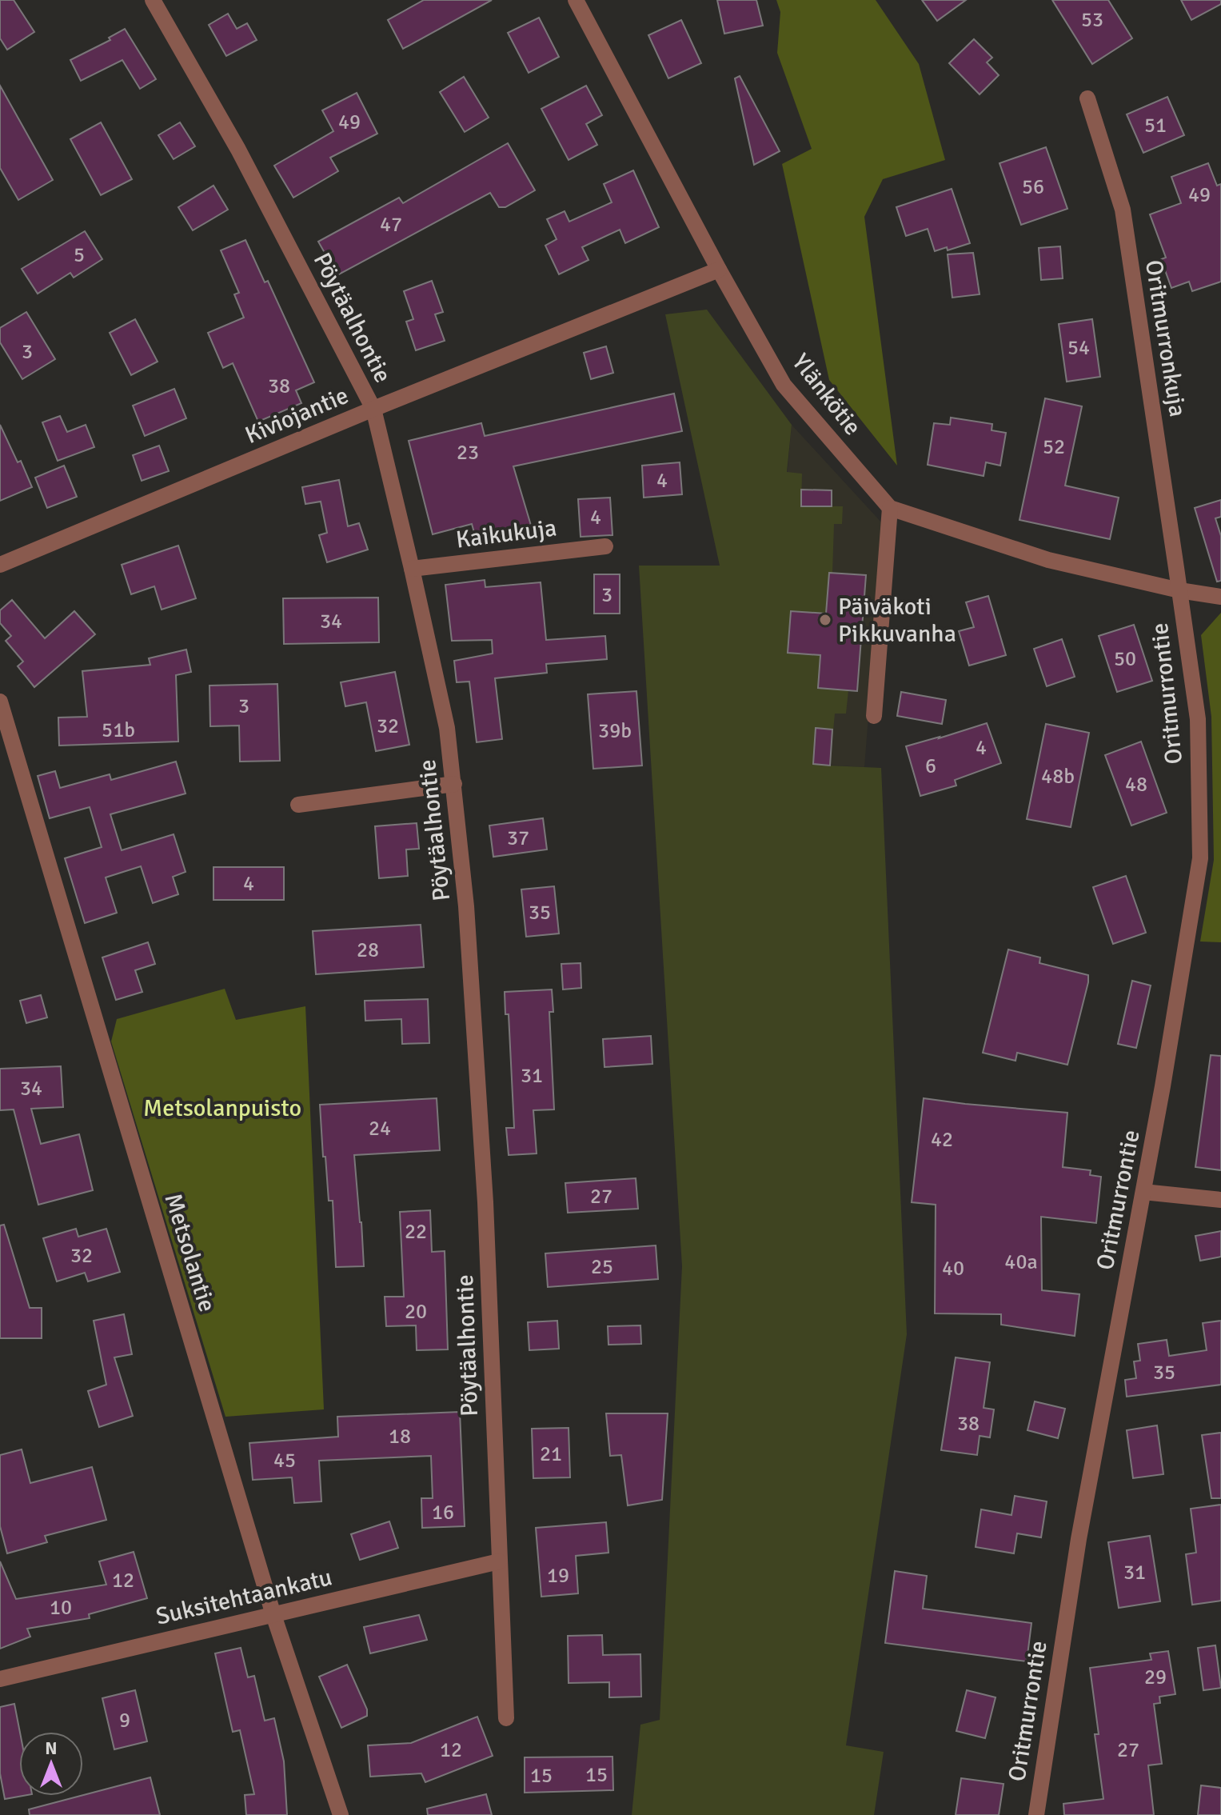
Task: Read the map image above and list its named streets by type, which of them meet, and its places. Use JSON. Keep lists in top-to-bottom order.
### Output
{
  "streets": {
    "street": [
      "Pöytäalhontie",
      "Oritmurronkuja",
      "Ylänkötie",
      "Kiviojantie",
      "Kaikukuja",
      "Oritmurrontie",
      "Metsolantie",
      "Suksitehtaankatu"
    ]
  },
  "crossings": [
    ["Pöytäalhontie", "Kiviojantie"],
    ["Pöytäalhontie", "Kaikukuja"],
    ["Pöytäalhontie", "Suksitehtaankatu"],
    ["Oritmurronkuja", "Oritmurrontie"],
    ["Ylänkötie", "Kiviojantie"],
    ["Metsolantie", "Suksitehtaankatu"]
  ],
  "parks": ["Metsolanpuisto"],
  "places": ["Päiväkoti Pikkuvanha"],
  "house_numbers": [
    "53",
    "49",
    "51",
    "56",
    "49",
    "47",
    "5",
    "54",
    "3",
    "38",
    "52",
    "23",
    "4",
    "4",
    "3",
    "34",
    "50",
    "3",
    "32",
    "51b",
    "39b",
    "4",
    "6",
    "48b",
    "48",
    "37",
    "4",
    "35",
    "28",
    "31",
    "34",
    "24",
    "42",
    "27",
    "22",
    "32",
    "40a",
    "25",
    "40",
    "20",
    "35",
    "38",
    "18",
    "21",
    "45",
    "16",
    "31",
    "19",
    "12",
    "10",
    "29",
    "9",
    "12",
    "27",
    "15",
    "15"
  ],
  "north": "top"
}
